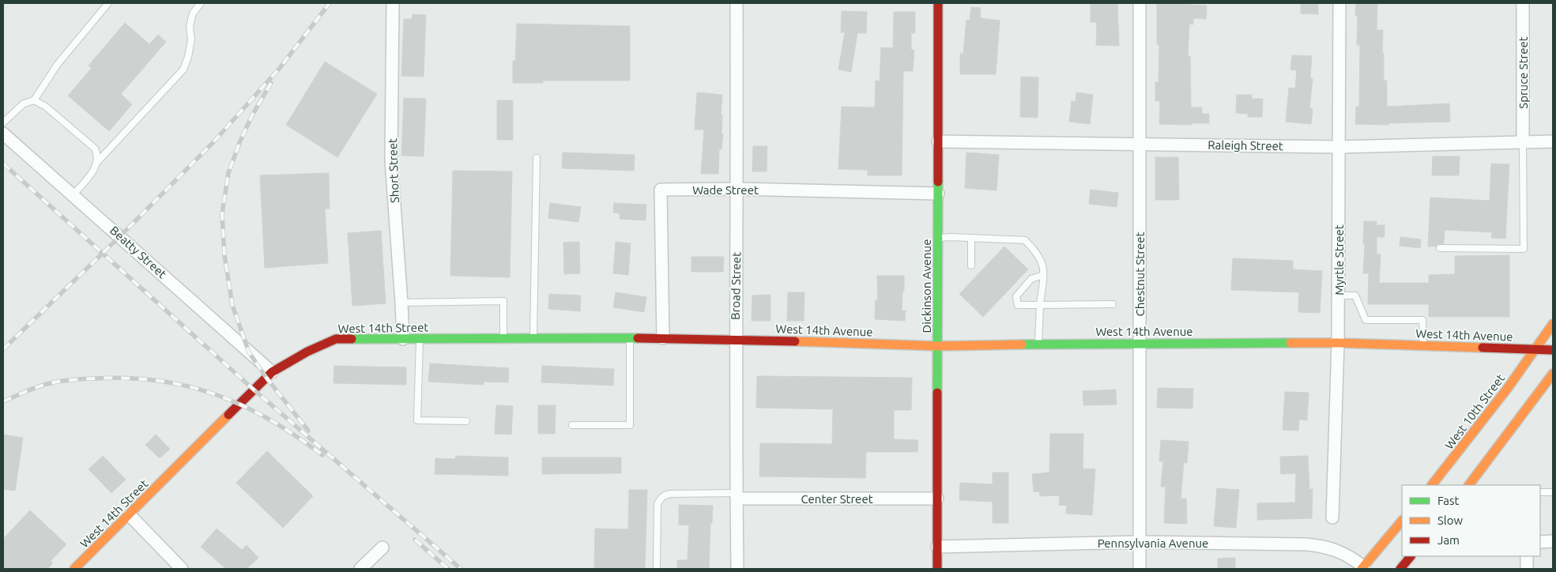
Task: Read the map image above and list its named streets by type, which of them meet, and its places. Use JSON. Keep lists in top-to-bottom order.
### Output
{
  "streets": {
    "main road": [
      "Dickinson Avenue",
      "West 14th Street",
      "West 14th Avenue",
      "West 10th Street"
    ],
    "street": [
      "Spruce Street",
      "Raleigh Street",
      "Short Street",
      "Wade Street",
      "Beatty Street",
      "Myrtle Street",
      "Chestnut Street",
      "Broad Street",
      "Center Street",
      "Pennsylvania Avenue"
    ]
  },
  "crossings": [
    ["Spruce Street", "Raleigh Street"],
    ["Raleigh Street", "Myrtle Street"],
    ["Raleigh Street", "Chestnut Street"],
    ["Raleigh Street", "Dickinson Avenue"],
    ["Short Street", "West 14th Street"],
    ["Wade Street", "Broad Street"],
    ["Wade Street", "Dickinson Avenue"],
    ["Wade Street", "West 14th Street"],
    ["Beatty Street", "West 14th Street"],
    ["Myrtle Street", "West 14th Avenue"],
    ["Chestnut Street", "West 14th Avenue"],
    ["Chestnut Street", "Pennsylvania Avenue"],
    ["Broad Street", "West 14th Street"],
    ["Broad Street", "West 14th Avenue"],
    ["Broad Street", "Center Street"],
    ["Dickinson Avenue", "West 14th Avenue"],
    ["Dickinson Avenue", "Center Street"],
    ["Dickinson Avenue", "Pennsylvania Avenue"],
    ["West 14th Street", "West 14th Avenue"],
    ["West 14th Avenue", "West 10th Street"]
  ],
  "legend": ["Fast", "Slow", "Jam"]
}
